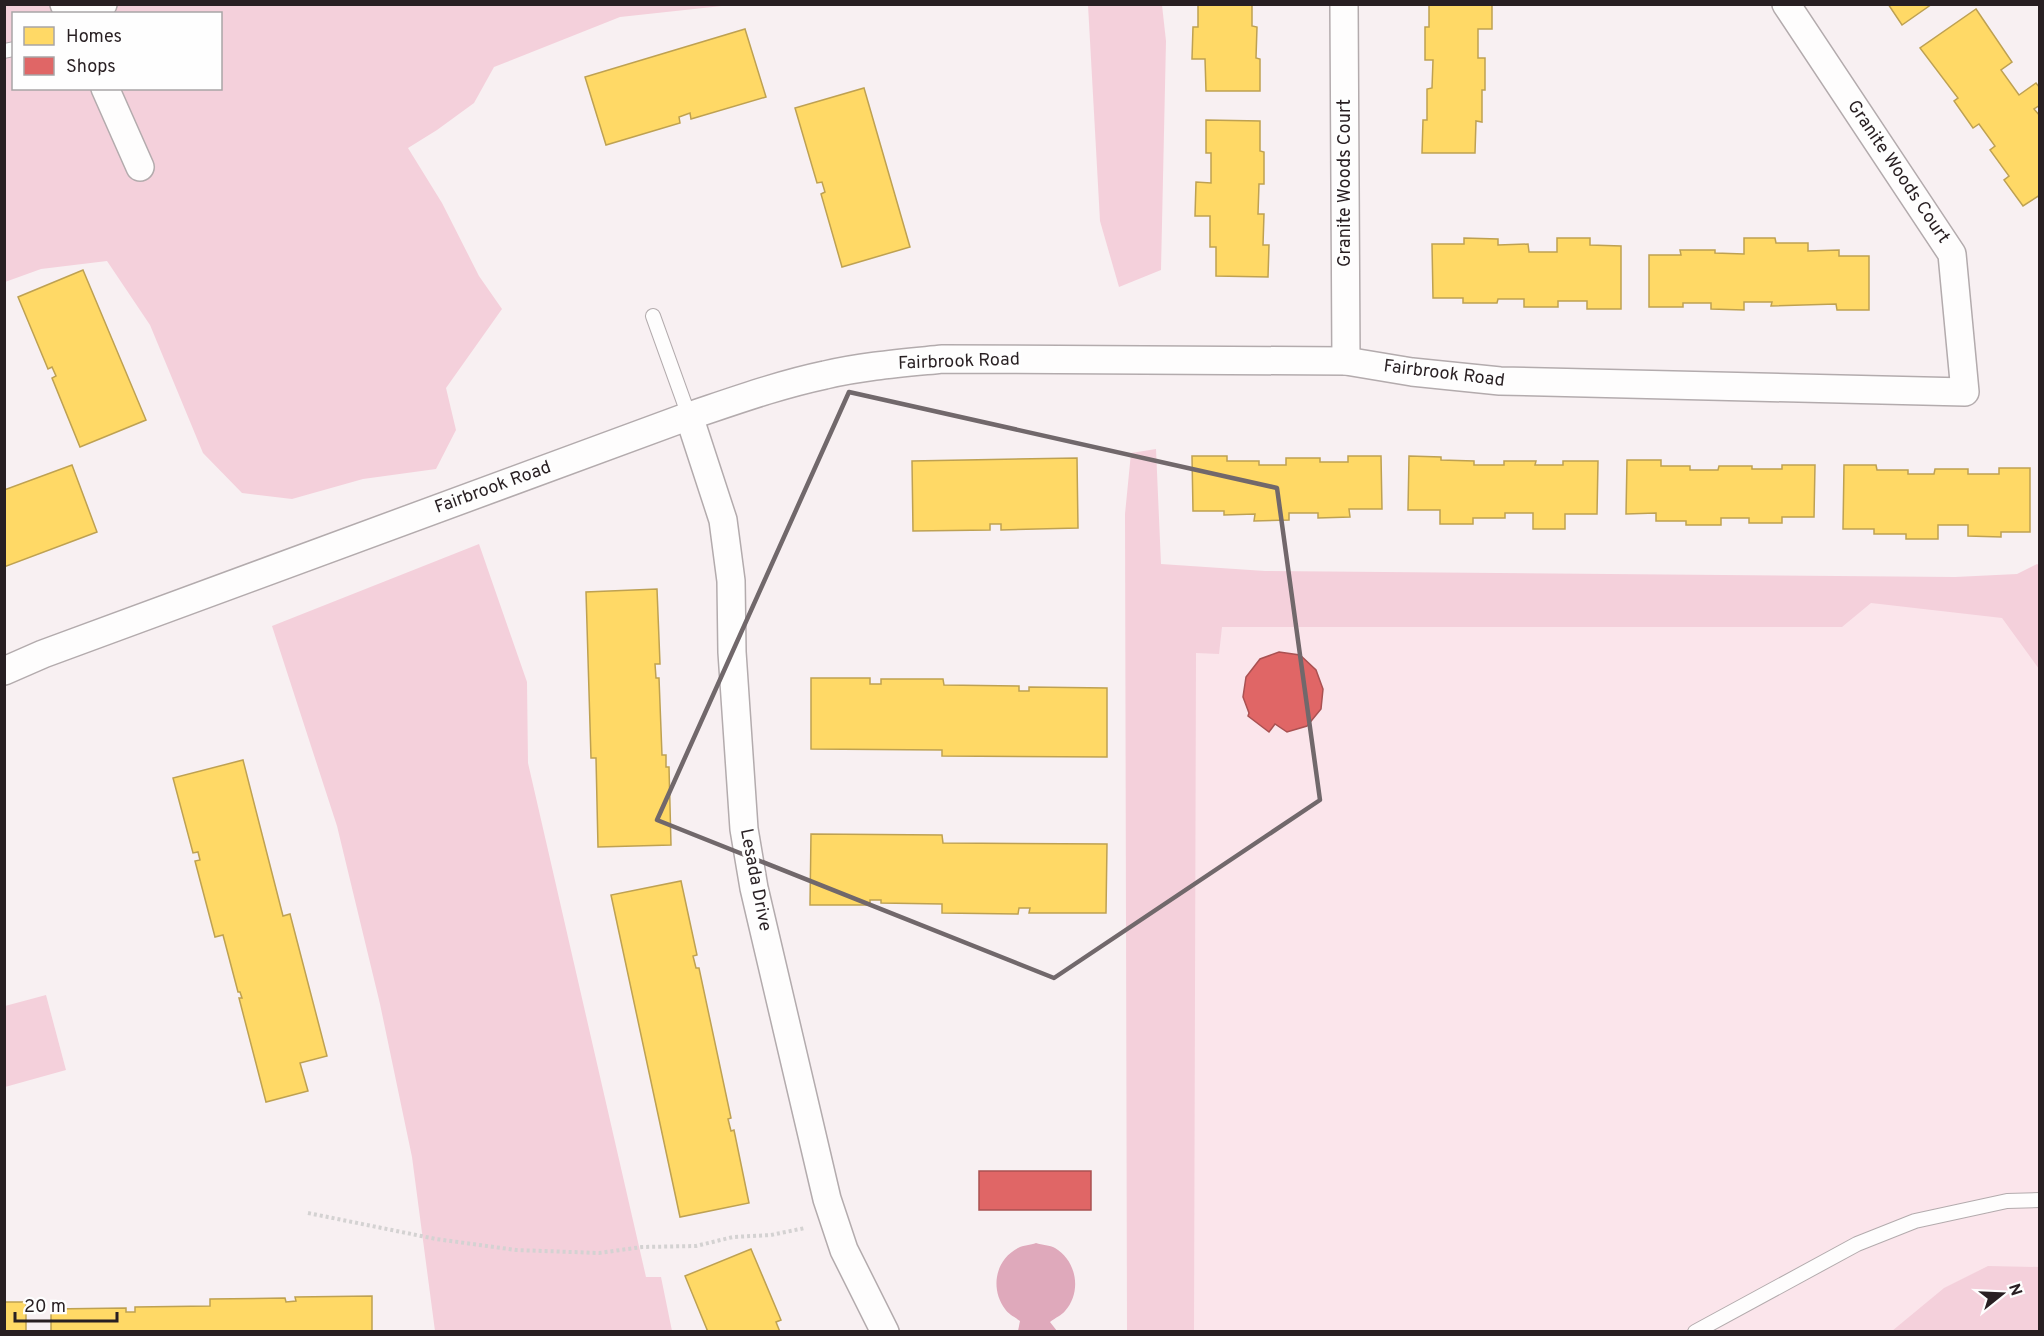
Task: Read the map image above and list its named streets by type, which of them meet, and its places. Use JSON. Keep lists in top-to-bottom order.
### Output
{
  "streets": {
    "street": ["Granite Woods Court", "Fairbrook Road", "Lesada Drive"]
  },
  "crossings": [
    ["Granite Woods Court", "Fairbrook Road"],
    ["Fairbrook Road", "Lesada Drive"]
  ],
  "legend": ["Homes", "Shops"],
  "scale_bar": "20 m",
  "north": "right"
}
